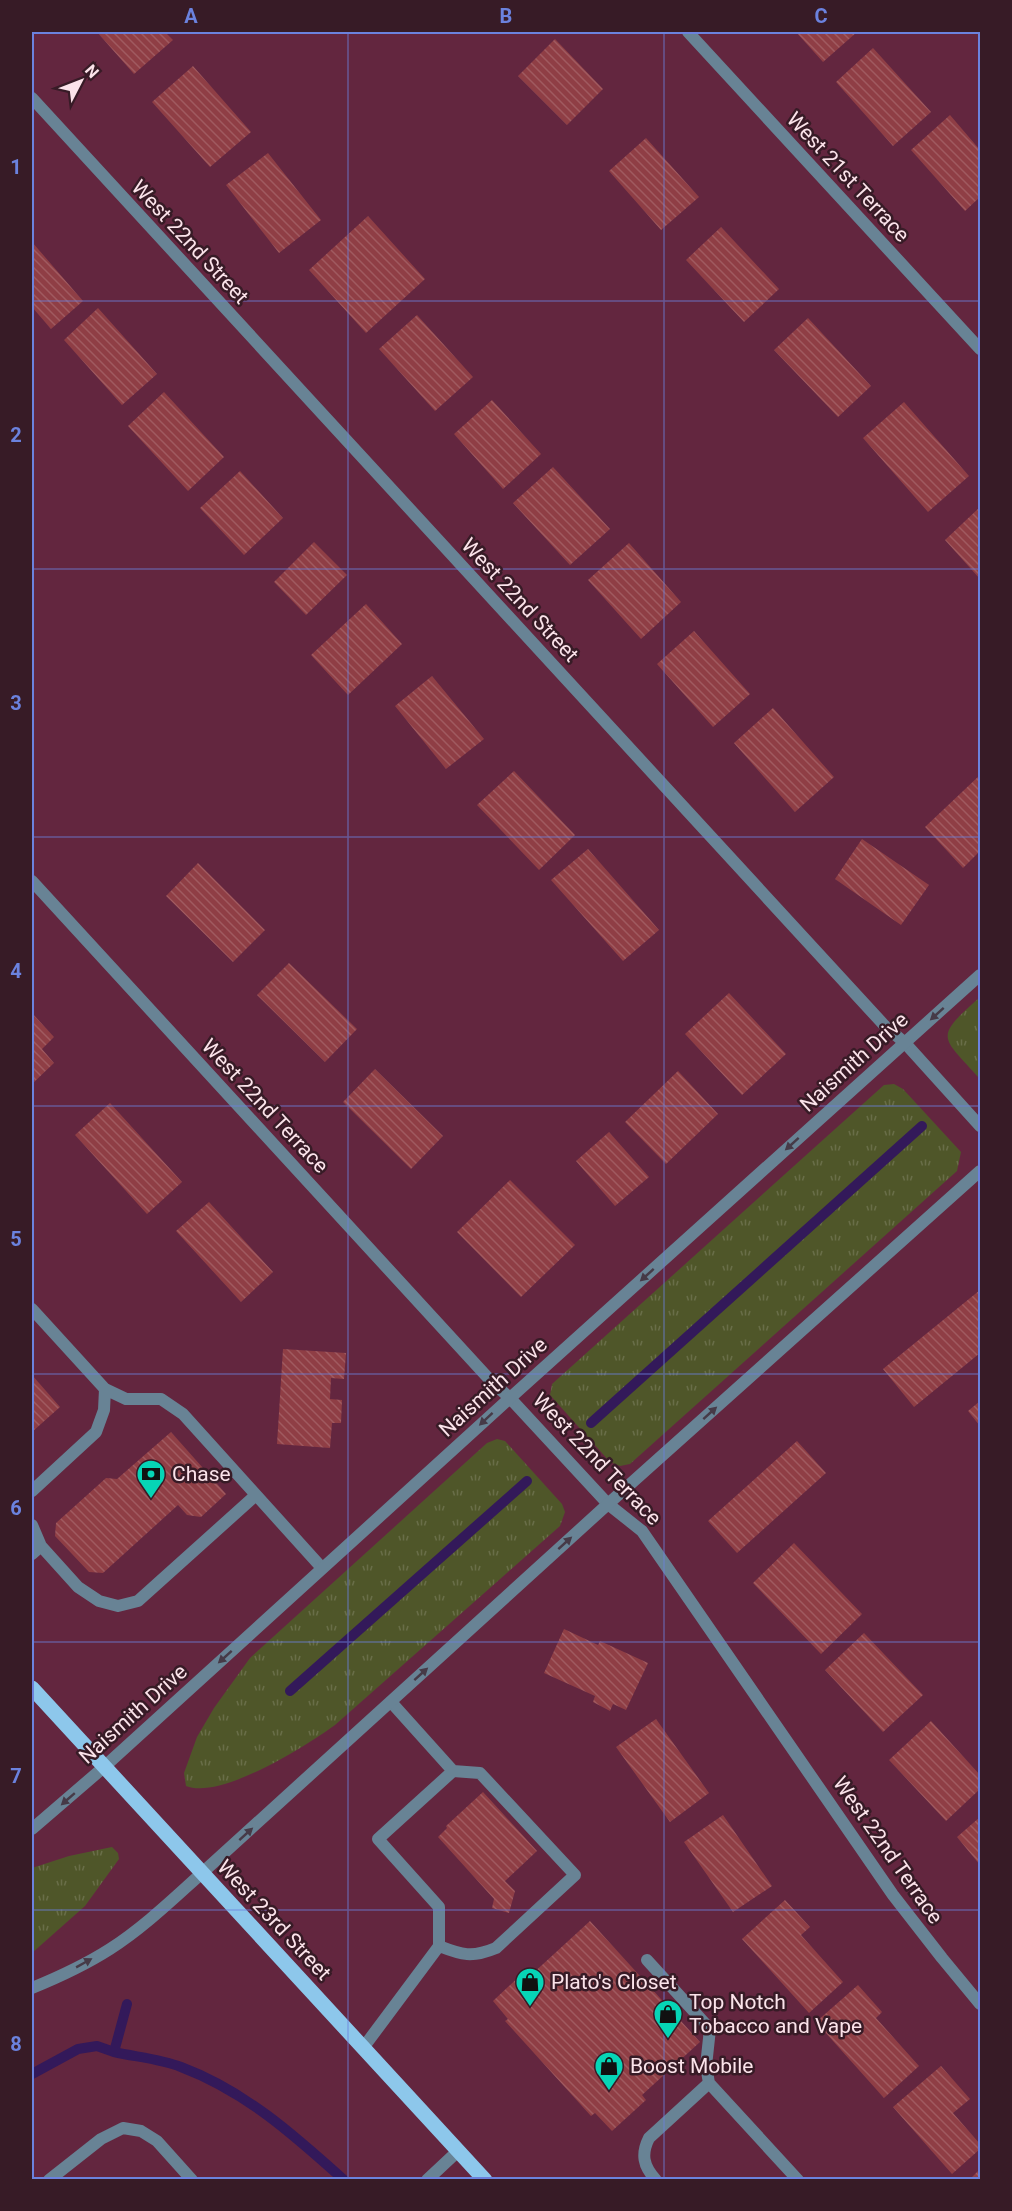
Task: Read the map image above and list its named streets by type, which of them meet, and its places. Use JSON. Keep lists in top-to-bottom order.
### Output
{
  "streets": {
    "main road": ["West 23rd Street"],
    "street": [
      "West 21st Terrace",
      "West 22nd Street",
      "Naismith Drive",
      "West 22nd Terrace"
    ]
  },
  "crossings": [
    ["West 22nd Street", "Naismith Drive"],
    ["Naismith Drive", "West 22nd Terrace"],
    ["Naismith Drive", "West 23rd Street"]
  ],
  "one_way": ["Naismith Drive"],
  "places": {
    "bank": ["Chase"],
    "shop": ["Plato's Closet", "Top Notch Tobacco and Vape", "Boost Mobile"]
  },
  "north": "top right",
  "grid": {
    "columns": ["A", "B", "C"],
    "rows": [
      "1",
      "2",
      "3",
      "4",
      "5",
      "6",
      "7",
      "8"
    ]
  }
}
